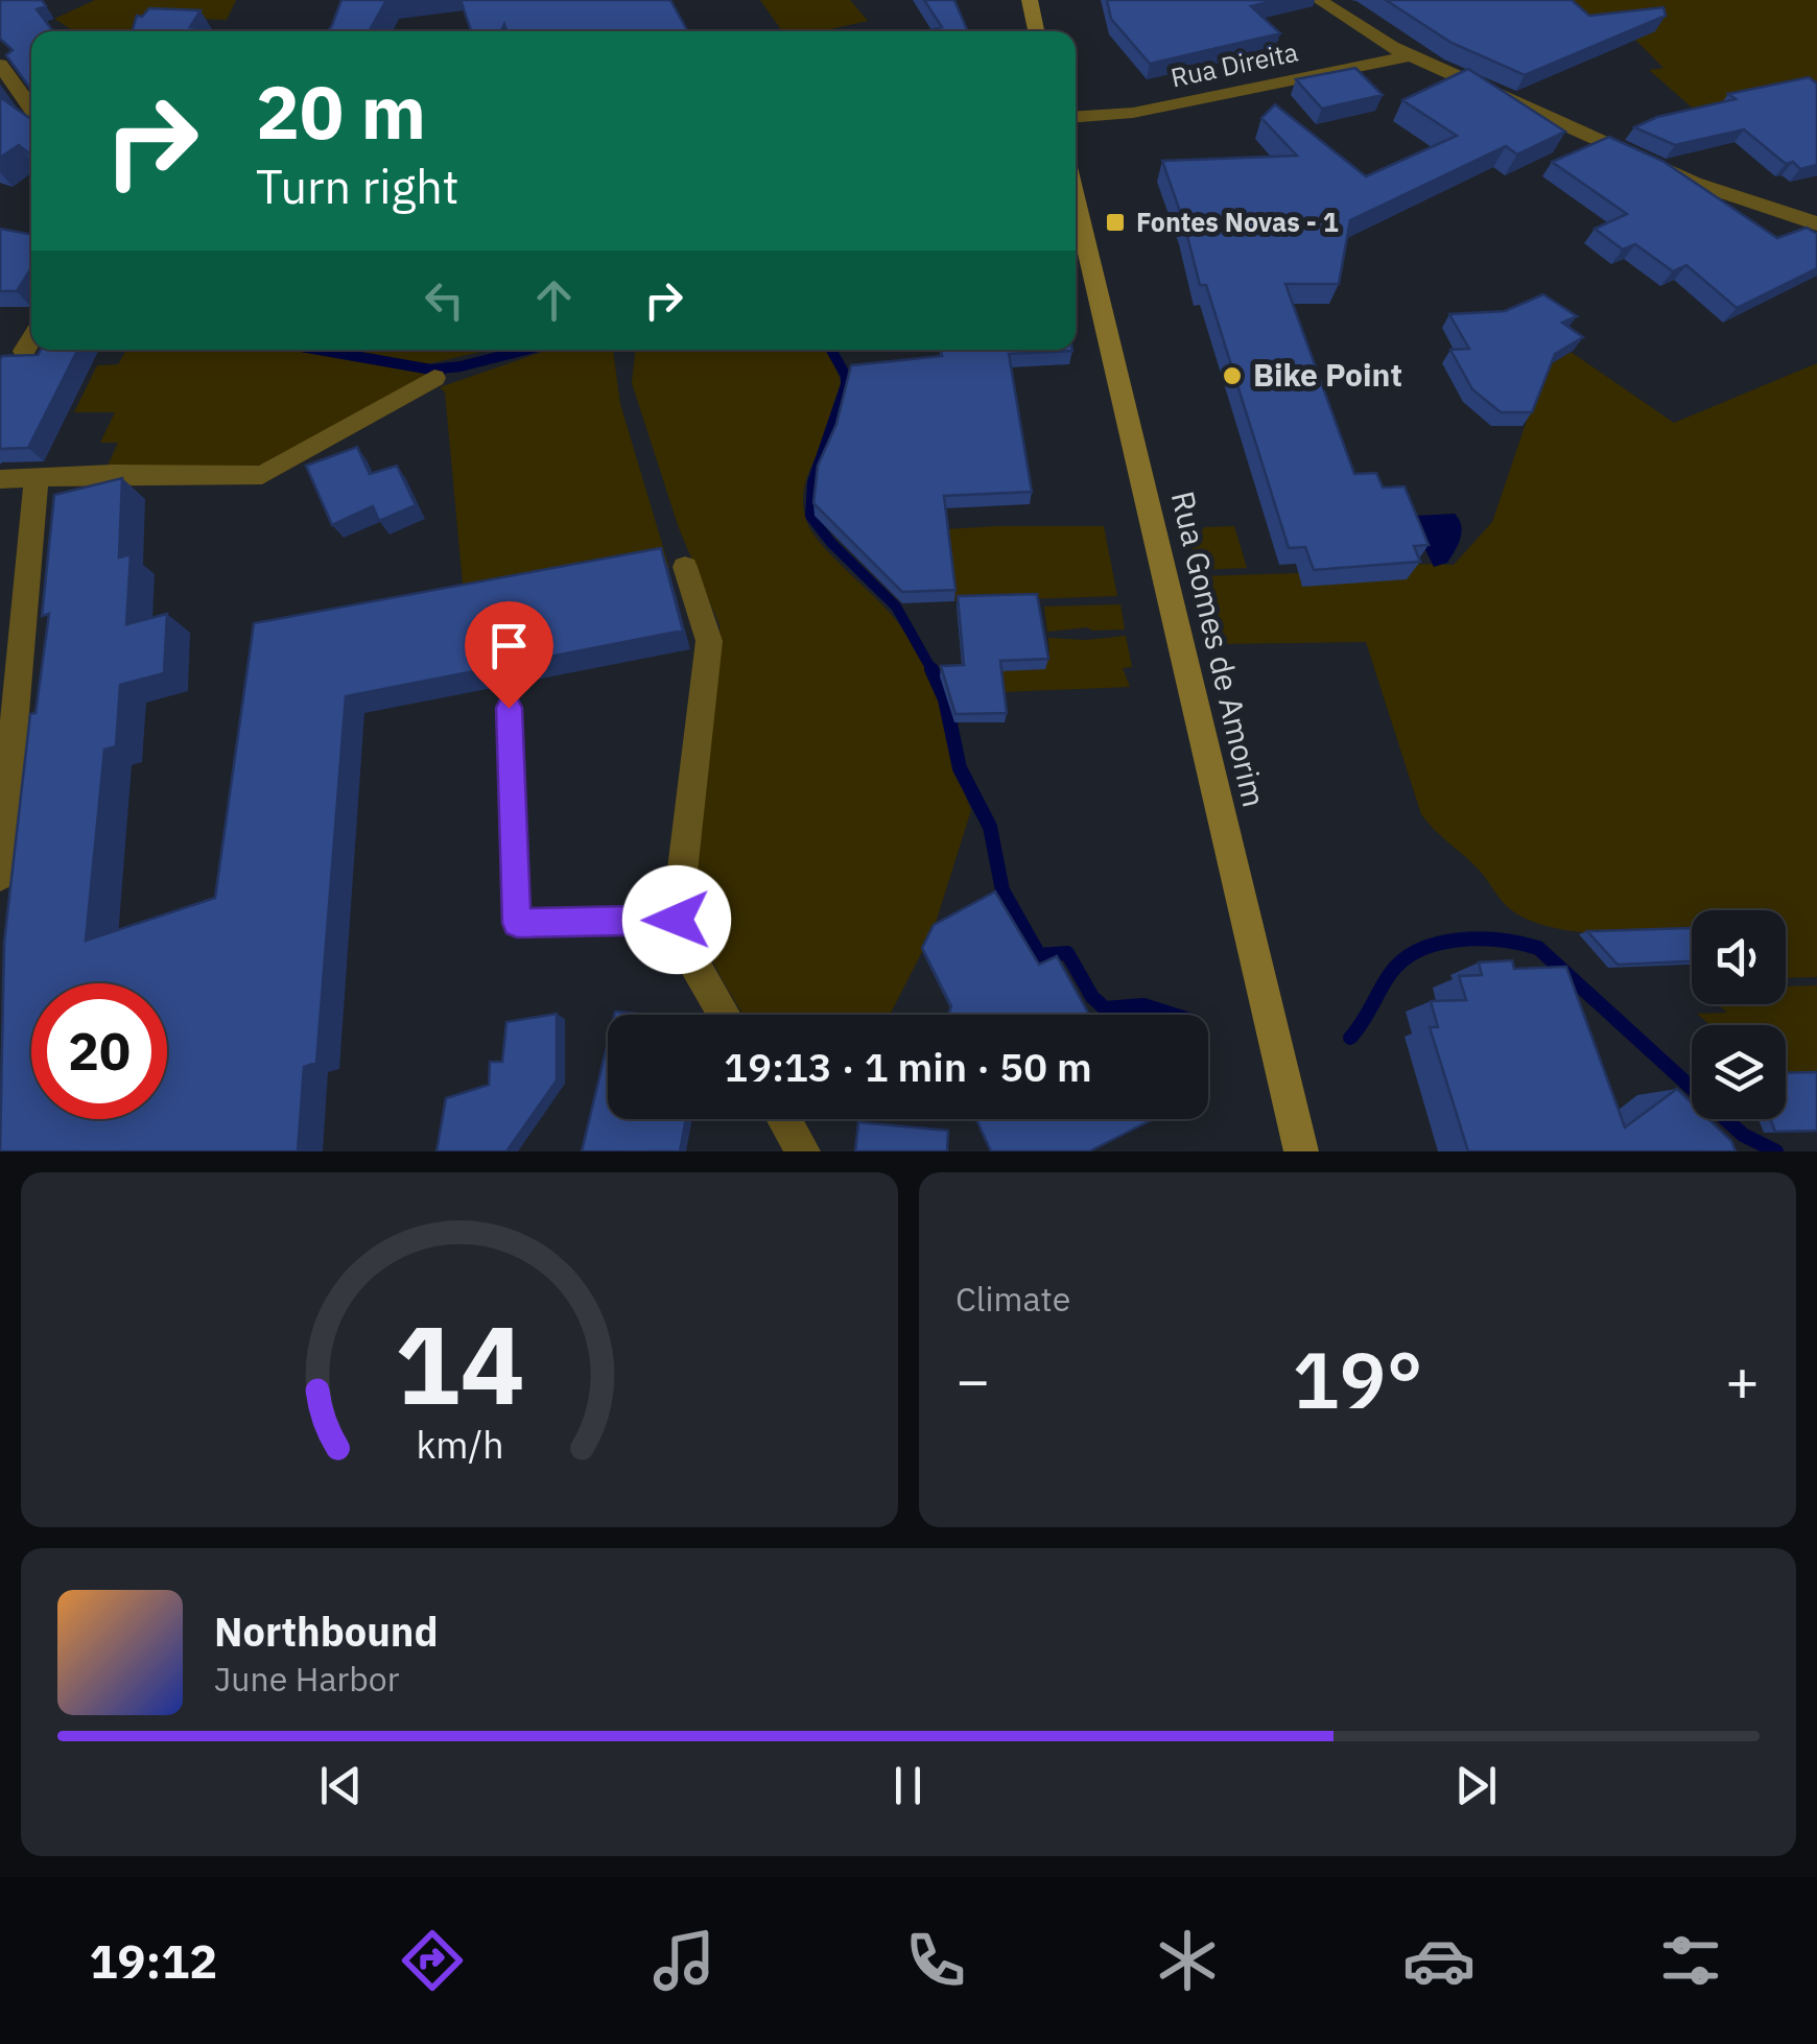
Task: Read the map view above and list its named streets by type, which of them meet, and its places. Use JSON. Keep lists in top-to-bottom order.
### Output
{
  "streets": {
    "main road": ["Rua Gomes de Amorim"],
    "street": ["Rua Direita"]
  },
  "places": {
    "transit": ["Fontes Novas - 1"],
    "other": ["Bike Point"]
  },
  "page": {
    "turn": ["20 m", "Turn right"],
    "limit": "20",
    "trip": "19:13 · 1 min · 50 m",
    "tile": "Climate",
    "heat": ["−", "19°", "+"],
    "song": ["Northbound", "June Harbor"],
    "tabs": "19:12",
    "gauge": ["14", "km/h"]
  }
}
